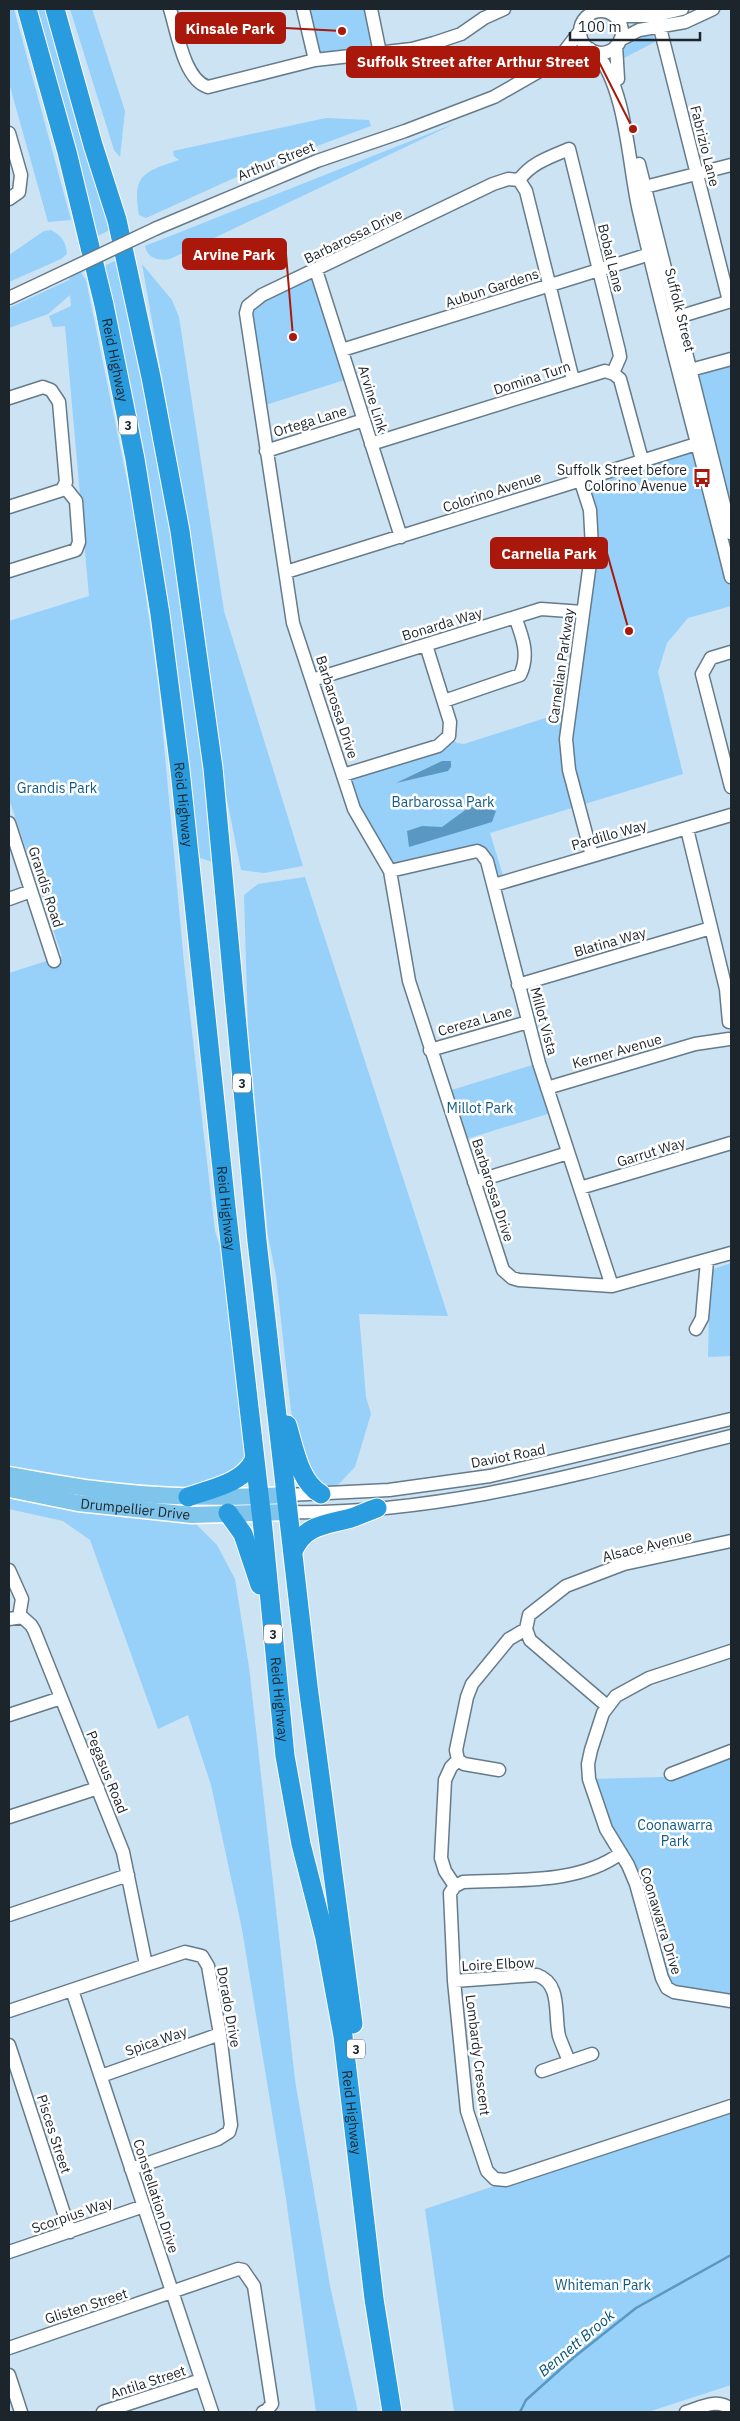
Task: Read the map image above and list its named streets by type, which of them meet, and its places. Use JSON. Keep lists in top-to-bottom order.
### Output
{
  "streets": {
    "highway": ["Reid Highway", "3"],
    "main road": ["Drumpellier Drive"],
    "street": [
      "Fabrizio Lane",
      "Arthur Street",
      "Barbarossa Drive",
      "Bobal Lane",
      "Aubun Gardens",
      "Suffolk Street",
      "Domina Turn",
      "Arvine Link",
      "Ortega Lane",
      "Colorino Avenue",
      "Bonarda Way",
      "Carnelian Parkway",
      "Pardillo Way",
      "Grandis Road",
      "Blatina Way",
      "Cereza Lane",
      "Millot Vista",
      "Kerner Avenue",
      "Garrut Way",
      "Daviot Road",
      "Alsace Avenue",
      "Pegasus Road",
      "Coonawarra Drive",
      "Loire Elbow",
      "Dorado Drive",
      "Spica Way",
      "Lombardy Crescent",
      "Pisces Street",
      "Constellation Drive",
      "Scorpius Way",
      "Glisten Street",
      "Antila Street"
    ]
  },
  "crossings": [
    ["Arthur Street", "Suffolk Street"],
    ["Barbarossa Drive", "Bobal Lane"],
    ["Barbarossa Drive", "Arvine Link"],
    ["Barbarossa Drive", "Ortega Lane"],
    ["Barbarossa Drive", "Colorino Avenue"],
    ["Barbarossa Drive", "Bonarda Way"],
    ["Barbarossa Drive", "Cereza Lane"],
    ["Barbarossa Drive", "Millot Vista"],
    ["Bobal Lane", "Aubun Gardens"],
    ["Bobal Lane", "Domina Turn"],
    ["Aubun Gardens", "Suffolk Street"],
    ["Aubun Gardens", "Arvine Link"],
    ["Suffolk Street", "Colorino Avenue"],
    ["Reid Highway", "Daviot Road"],
    ["Reid Highway", "Drumpellier Drive"],
    ["Domina Turn", "Arvine Link"],
    ["Arvine Link", "Ortega Lane"],
    ["Arvine Link", "Colorino Avenue"],
    ["Colorino Avenue", "Carnelian Parkway"],
    ["Bonarda Way", "Carnelian Parkway"],
    ["Carnelian Parkway", "Pardillo Way"],
    ["Pardillo Way", "Millot Vista"],
    ["Blatina Way", "Millot Vista"],
    ["Cereza Lane", "Millot Vista"],
    ["Millot Vista", "Kerner Avenue"],
    ["Millot Vista", "Garrut Way"],
    ["Loire Elbow", "Lombardy Crescent"],
    ["Dorado Drive", "Spica Way"],
    ["Dorado Drive", "Constellation Drive"],
    ["Spica Way", "Constellation Drive"],
    ["Pisces Street", "Scorpius Way"],
    ["Constellation Drive", "Scorpius Way"],
    ["Constellation Drive", "Glisten Street"],
    ["Constellation Drive", "Antila Street"]
  ],
  "water": ["Bennett Brook"],
  "parks": [
    "Grandis Park",
    "Barbarossa Park",
    "Millot Park",
    "Coonawarra Park",
    "Whiteman Park"
  ],
  "places": {
    "other": [
      "Kinsale Park",
      "Suffolk Street after Arthur Street",
      "Arvine Park",
      "Carnelia Park"
    ],
    "bus stop": ["Suffolk Street before Colorino Avenue"]
  },
  "scale_bar": "100 m"
}
